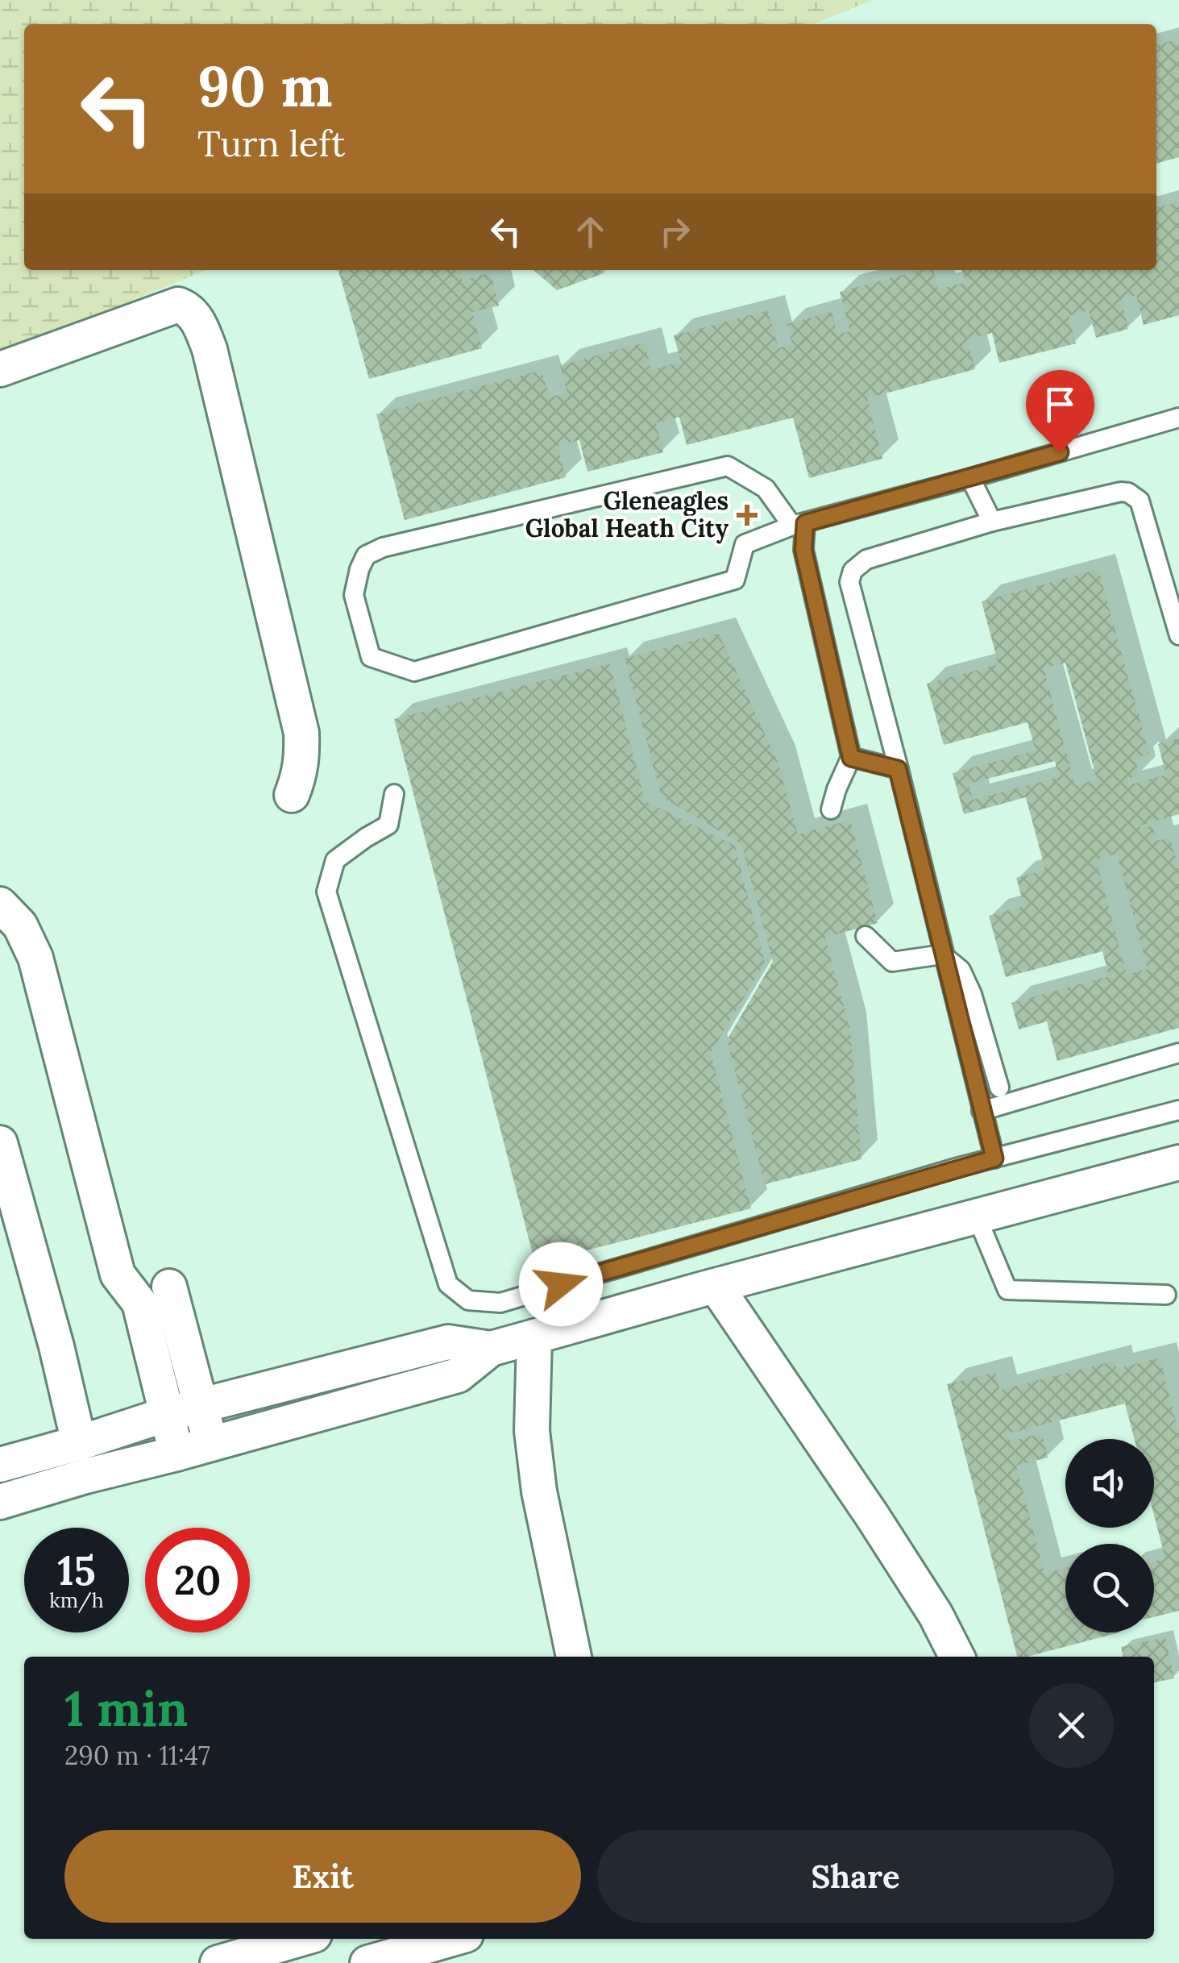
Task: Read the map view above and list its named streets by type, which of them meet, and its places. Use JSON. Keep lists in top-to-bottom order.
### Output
{
  "places": {
    "health": ["Gleneagles Global Heath City"]
  },
  "page": {
    "turn": ["90 m", "Turn left"],
    "speed": "15 km/h",
    "limit": "20",
    "heading": ["1 min", "290 m · 11:47"],
    "buttons": ["Exit", "Share"]
  }
}
